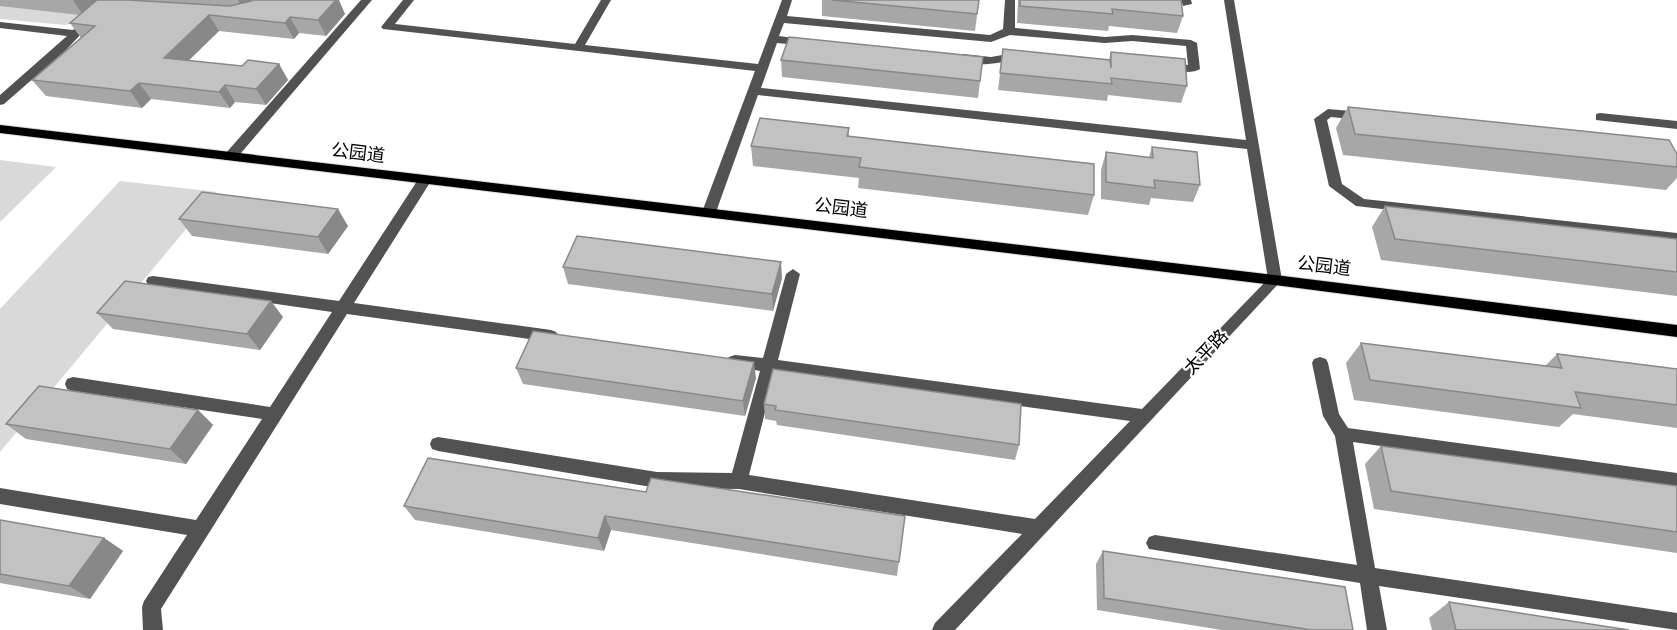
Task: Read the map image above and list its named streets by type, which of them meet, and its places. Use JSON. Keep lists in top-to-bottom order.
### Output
{
  "streets": {
    "main road": ["公园道"],
    "street": ["太平路"]
  },
  "crossings": [
    ["公园道", "太平路"]
  ]
}
